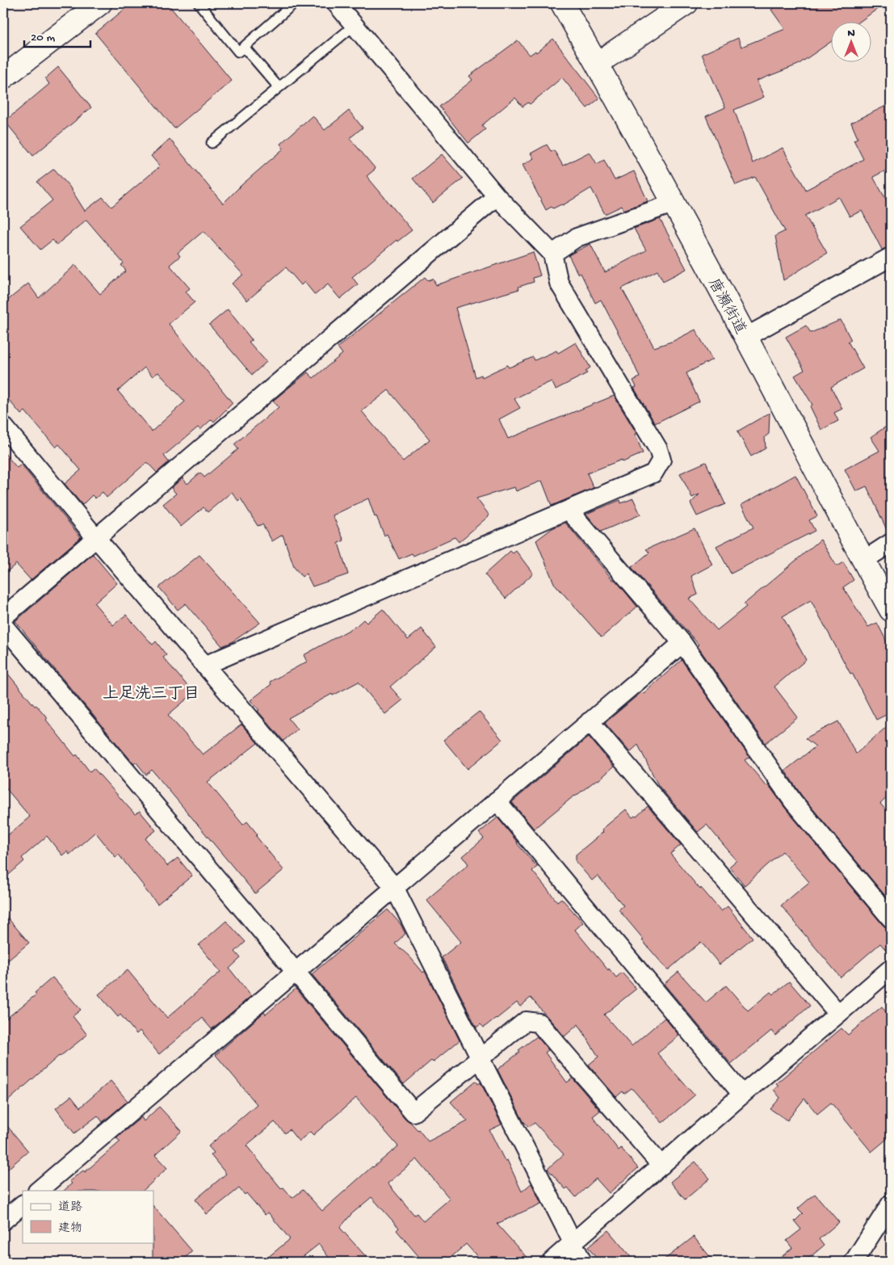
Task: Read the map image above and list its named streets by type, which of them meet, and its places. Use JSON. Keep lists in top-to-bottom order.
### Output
{
  "streets": {
    "street": ["唐瀬街道"]
  },
  "districts": ["上足洗三丁目"],
  "legend": ["道路", "建物"],
  "scale_bar": "20 m",
  "north": "top"
}
